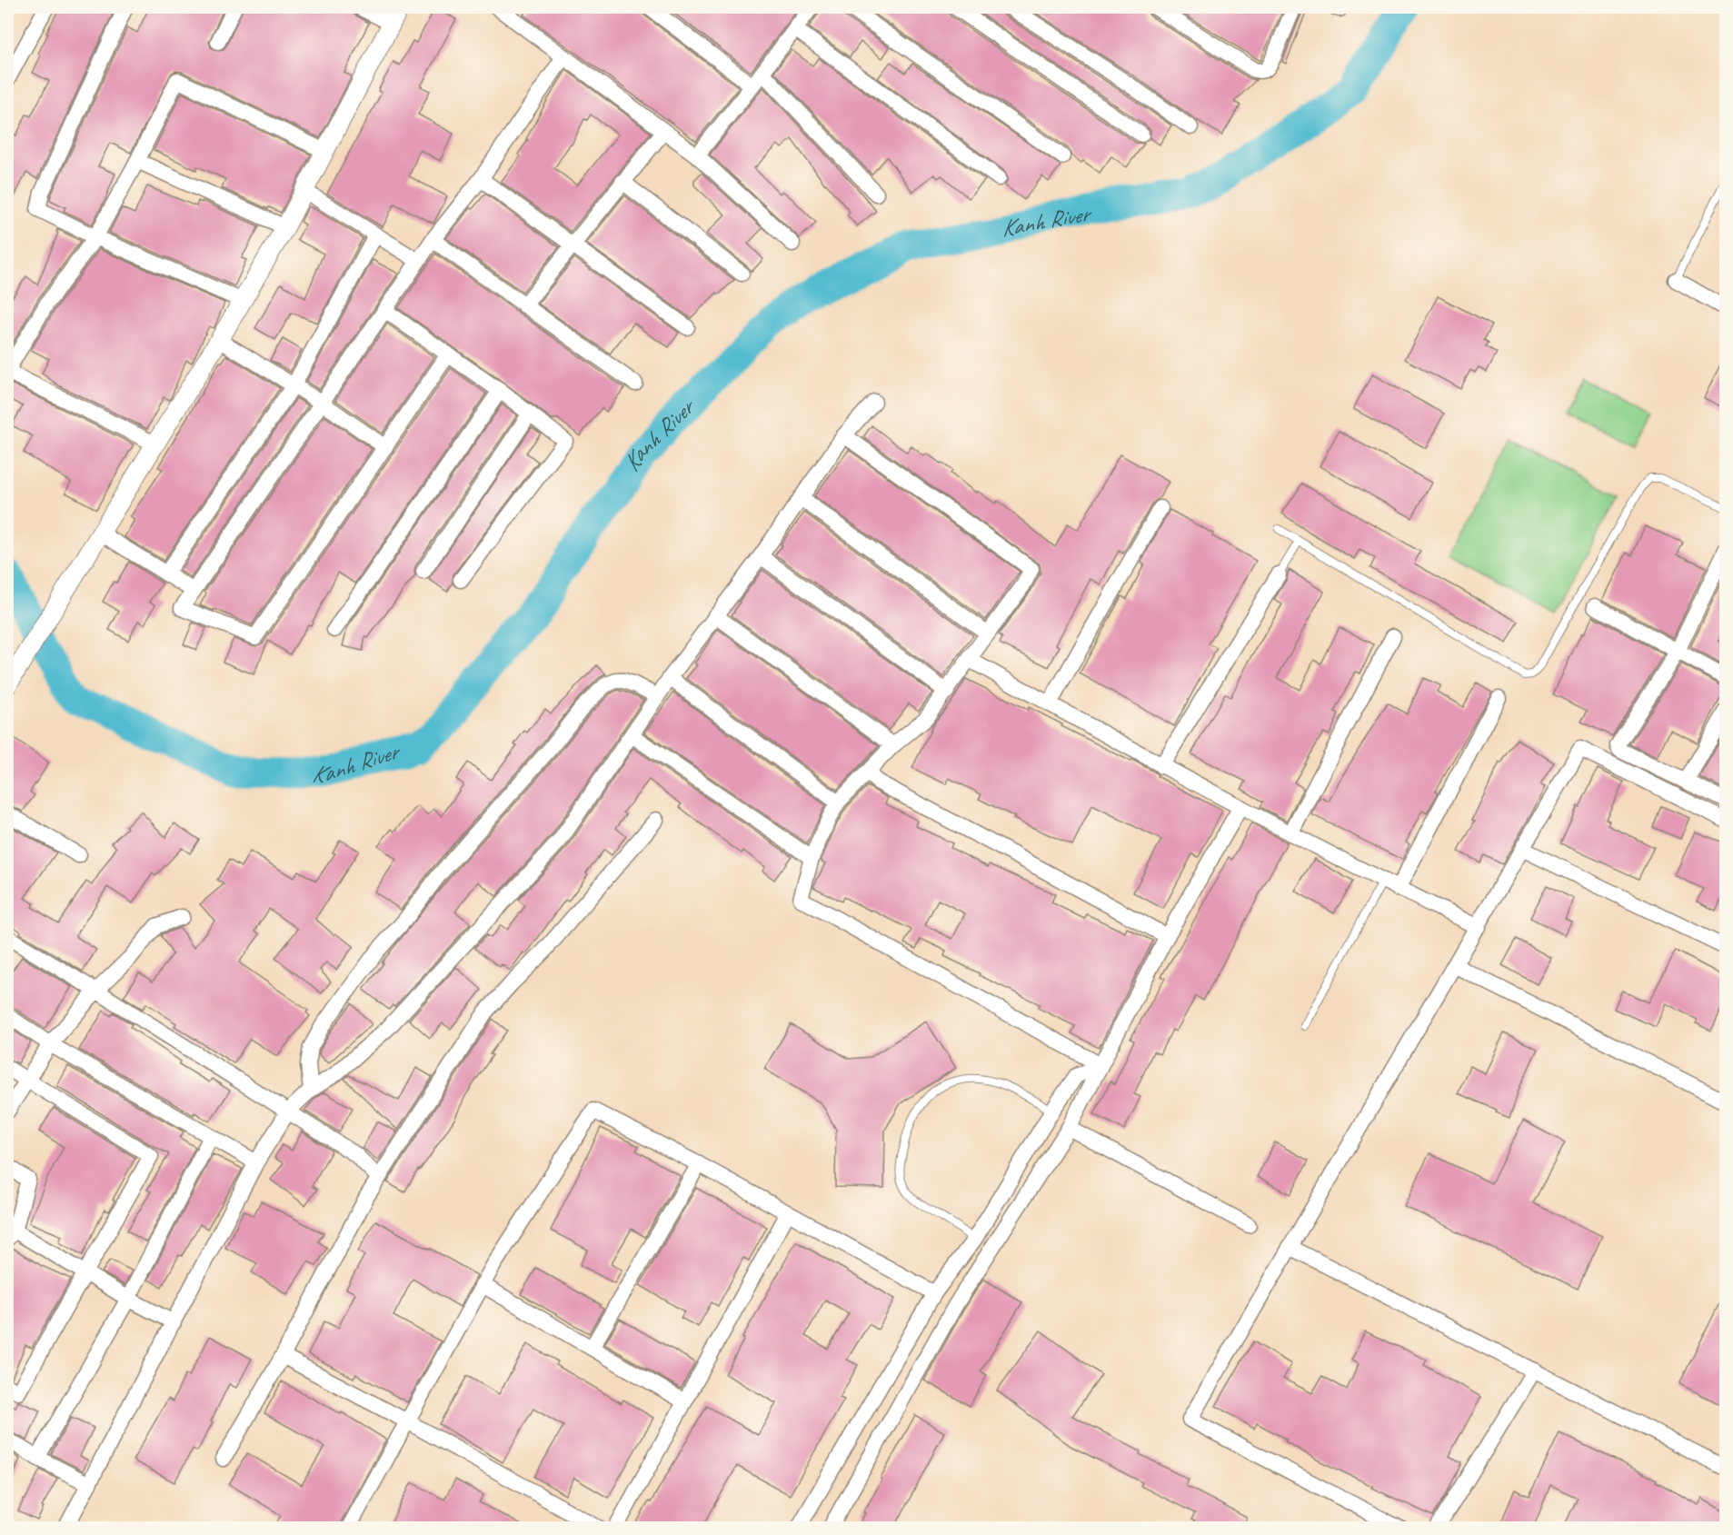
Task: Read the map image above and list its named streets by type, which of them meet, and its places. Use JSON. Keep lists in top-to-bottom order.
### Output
{
  "water": ["Kanh River"]
}
